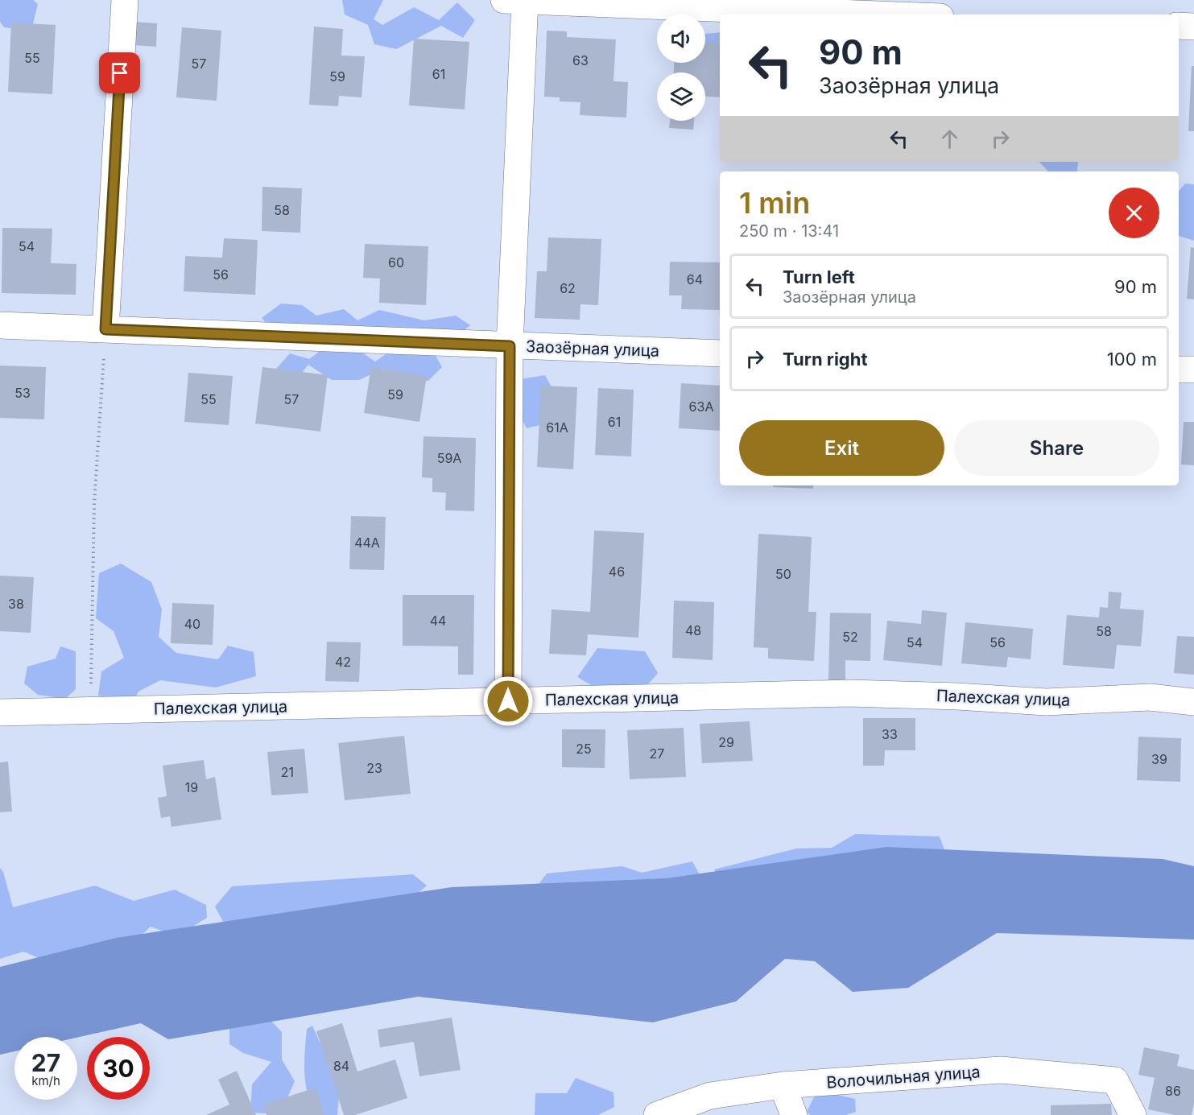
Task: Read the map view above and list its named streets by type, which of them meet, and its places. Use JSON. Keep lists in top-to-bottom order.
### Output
{
  "streets": {
    "street": ["Заозёрная улица", "Палехская улица", "Волочильная улица"]
  },
  "house_numbers": [
    "55",
    "63",
    "57",
    "61",
    "59",
    "58",
    "54",
    "60",
    "56",
    "64",
    "62",
    "53",
    "59",
    "55",
    "57",
    "63А",
    "61",
    "61А",
    "59А",
    "44А",
    "46",
    "50",
    "38",
    "44",
    "40",
    "48",
    "58",
    "52",
    "54",
    "56",
    "42",
    "33",
    "29",
    "25",
    "27",
    "39",
    "23",
    "21",
    "19",
    "84",
    "86"
  ],
  "page": {
    "turn": ["90 m", "Заозёрная улица"],
    "heading": ["1 min", "250 m · 13:41"],
    "list": [
      {
        "name": "Turn left",
        "note": "Заозёрная улица",
        "value": "90 m"
      },
      {
        "name": "Turn right",
        "value": "100 m"
      }
    ],
    "buttons": ["Exit", "Share"],
    "speed": "27 km/h",
    "limit": "30"
  }
}
